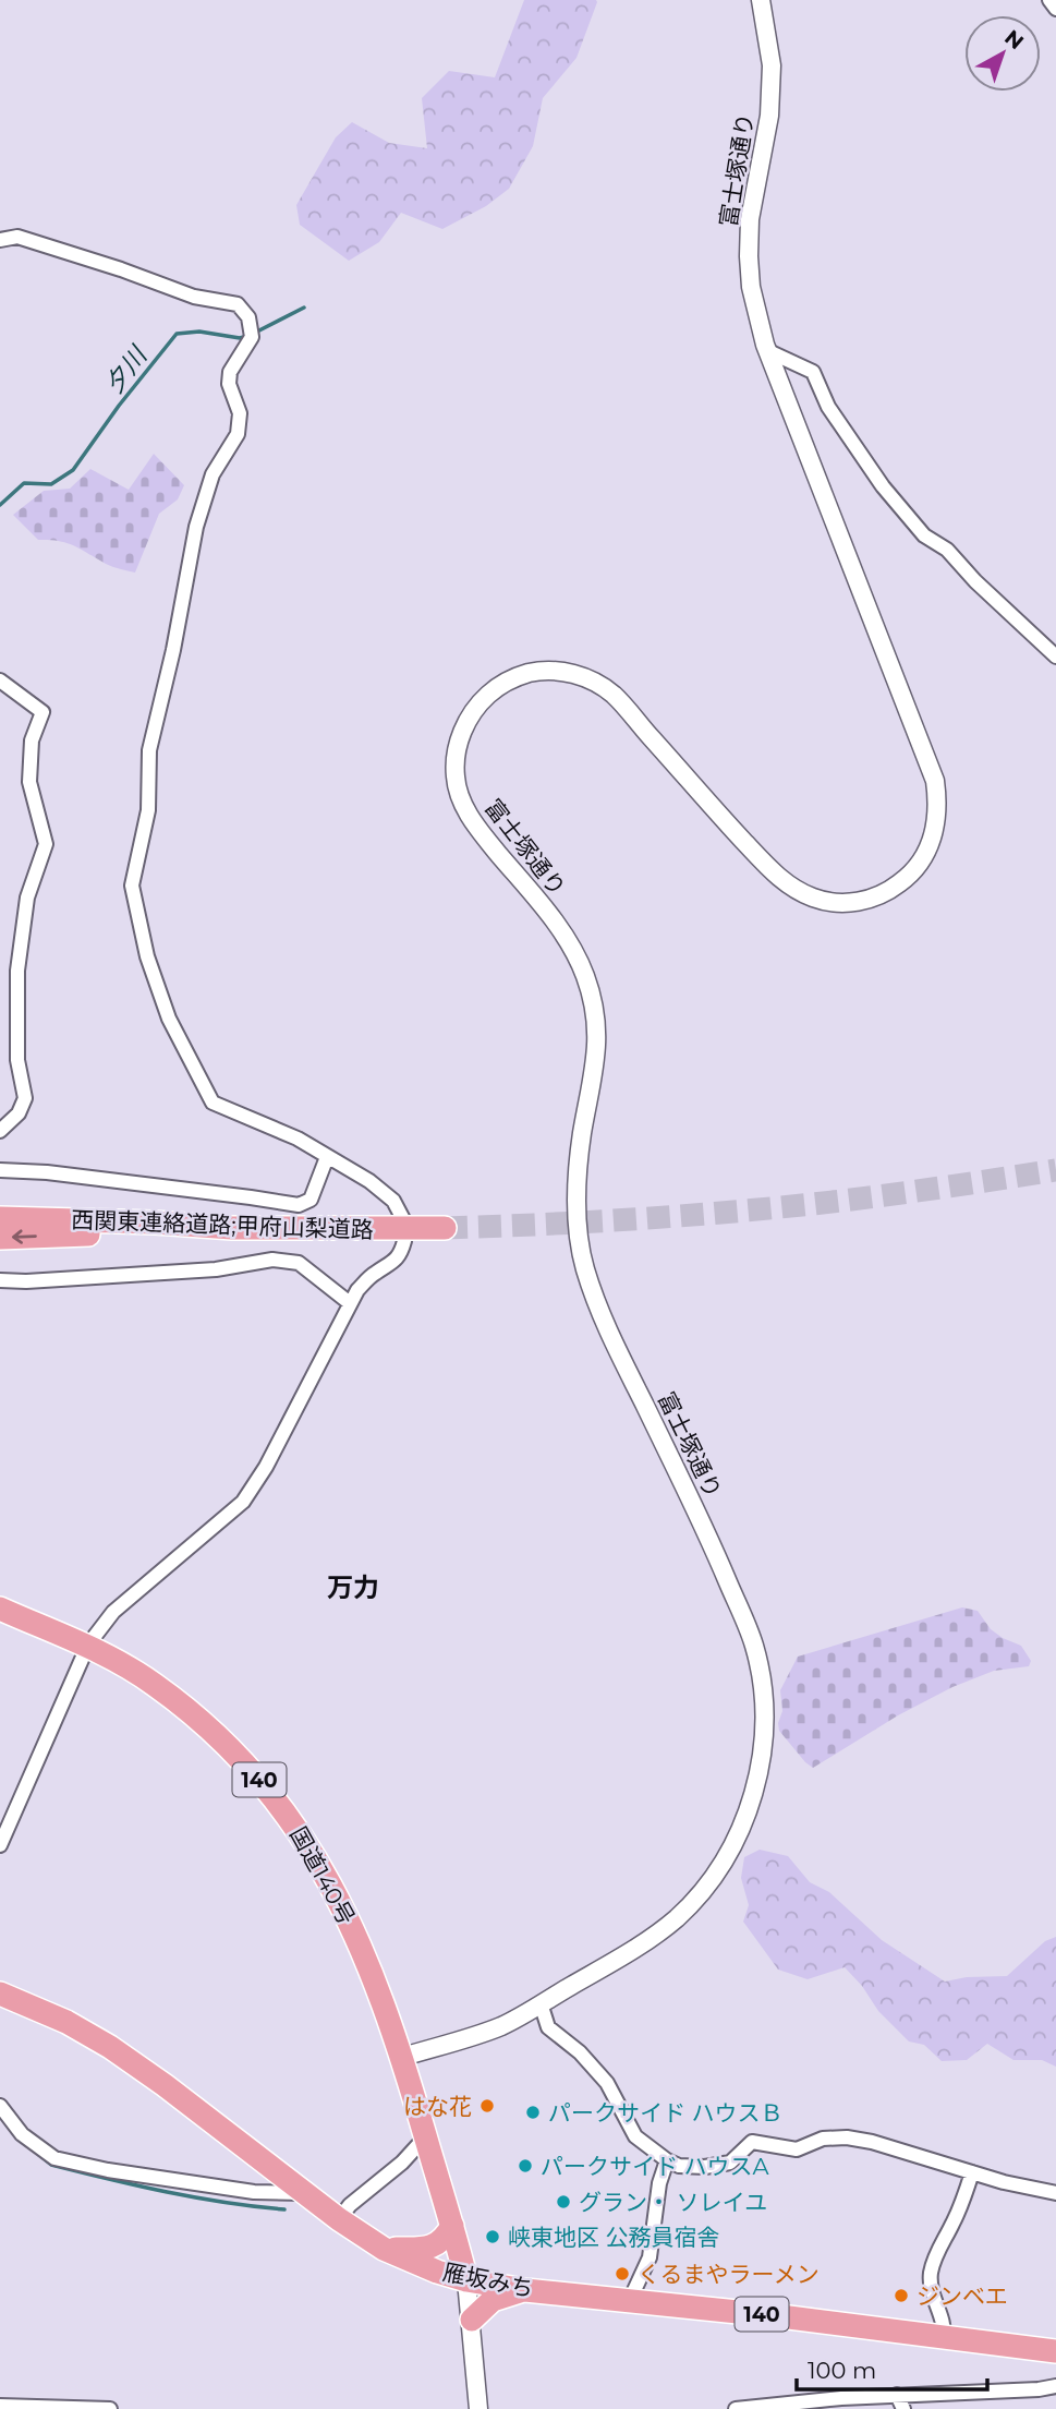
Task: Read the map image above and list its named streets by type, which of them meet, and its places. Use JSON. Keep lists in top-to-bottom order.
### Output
{
  "streets": {
    "highway": [
      "西関東連絡道路;甲府山梨道路",
      "140",
      "国道140号",
      "雁坂みち"
    ],
    "street": ["富士塚通り"]
  },
  "crossings": [
    ["富士塚通り", "国道140号"],
    ["国道140号", "雁坂みち"]
  ],
  "districts": ["万力"],
  "water": ["夕川"],
  "places": [
    "はな花",
    "パークサイド ハウスＢ",
    "パークサイド ハウスA",
    "グラン・ ソレイユ",
    "峡東地区 公務員宿舎",
    "くるまやラーメン",
    "ジンベエ"
  ],
  "scale_bar": "100 m",
  "north": "top right"
}
